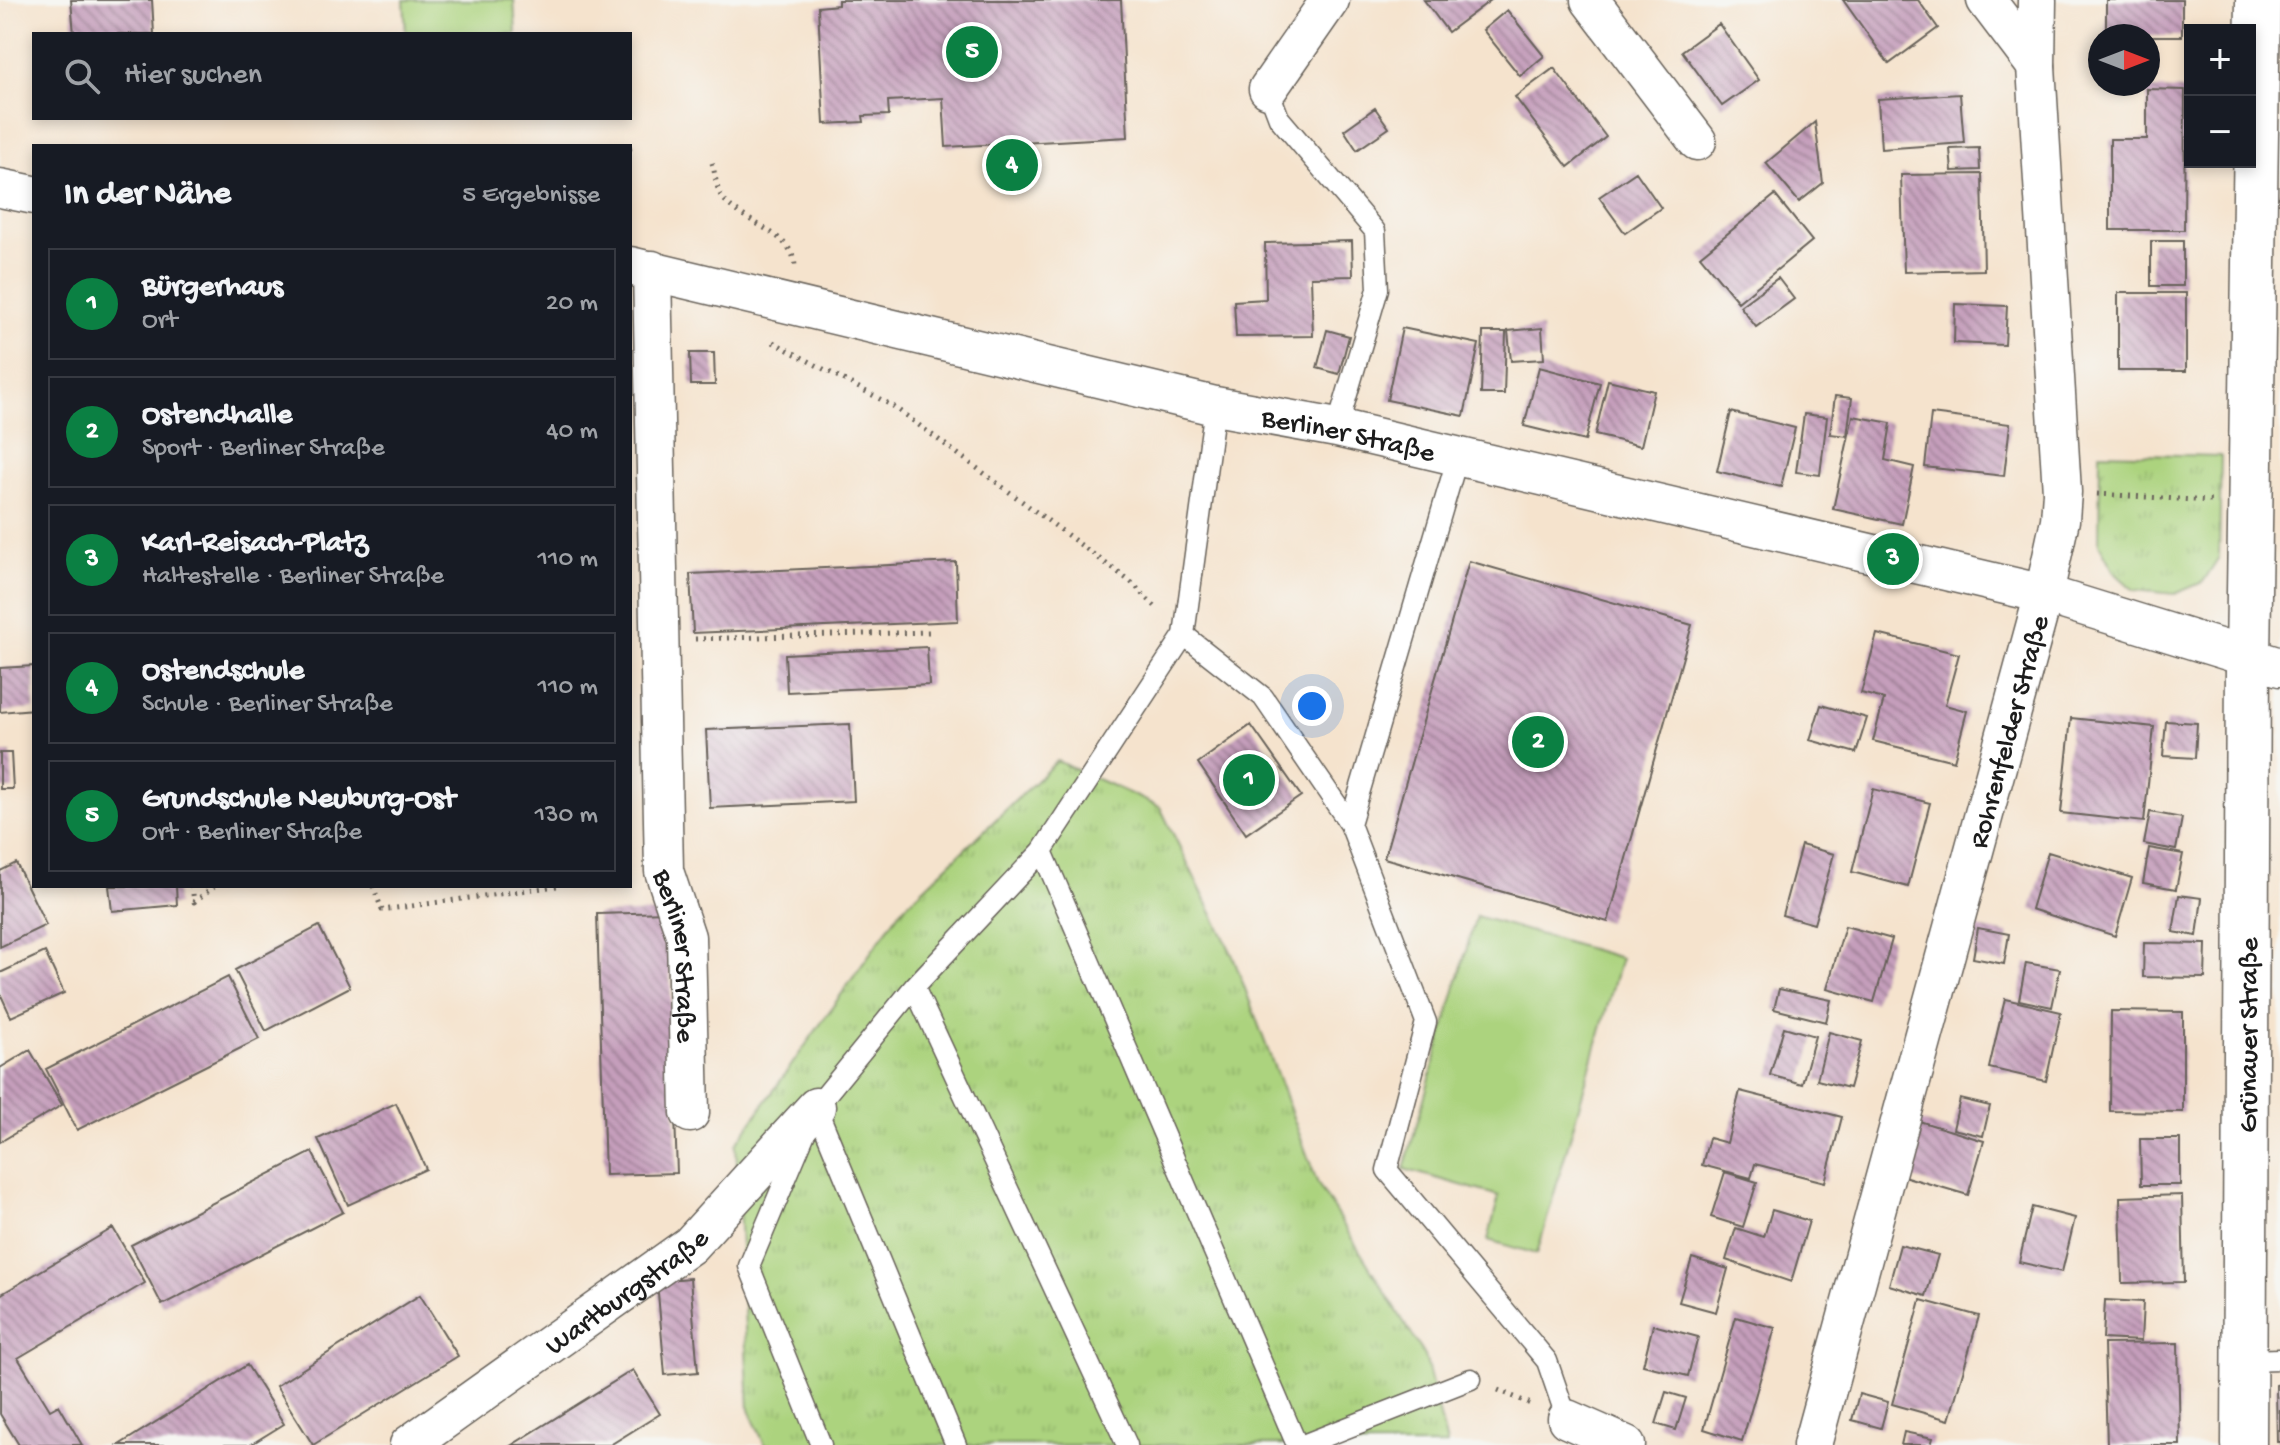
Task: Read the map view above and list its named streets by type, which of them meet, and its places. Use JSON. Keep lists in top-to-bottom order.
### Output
{
  "streets": {
    "street": [
      "Berliner Straße",
      "Rohrenfelder Straße",
      "Grünauer Straße",
      "Wartburgstraße"
    ]
  },
  "crossings": [
    ["Berliner Straße", "Rohrenfelder Straße"],
    ["Berliner Straße", "Grünauer Straße"]
  ],
  "north": "right",
  "page": {
    "pins": [
      "5",
      "4",
      "3",
      "2",
      "1"
    ],
    "map_buttons": ["+", "−"],
    "search": "Hier suchen",
    "heading": ["In der Nähe", "5 Ergebnisse"],
    "list": [
      {
        "mark": "1",
        "name": "Bürgerhaus",
        "note": "Ort",
        "value": "20 m"
      },
      {
        "mark": "2",
        "name": "Ostendhalle",
        "note": "Sport · Berliner Straße",
        "value": "40 m"
      },
      {
        "mark": "3",
        "name": "Karl-Reisach-Platz",
        "note": "Haltestelle · Berliner Straße",
        "value": "110 m"
      },
      {
        "mark": "4",
        "name": "Ostendschule",
        "note": "Schule · Berliner Straße",
        "value": "110 m"
      },
      {
        "mark": "5",
        "name": "Grundschule Neuburg-Ost",
        "note": "Ort · Berliner Straße",
        "value": "130 m"
      }
    ]
  }
}
